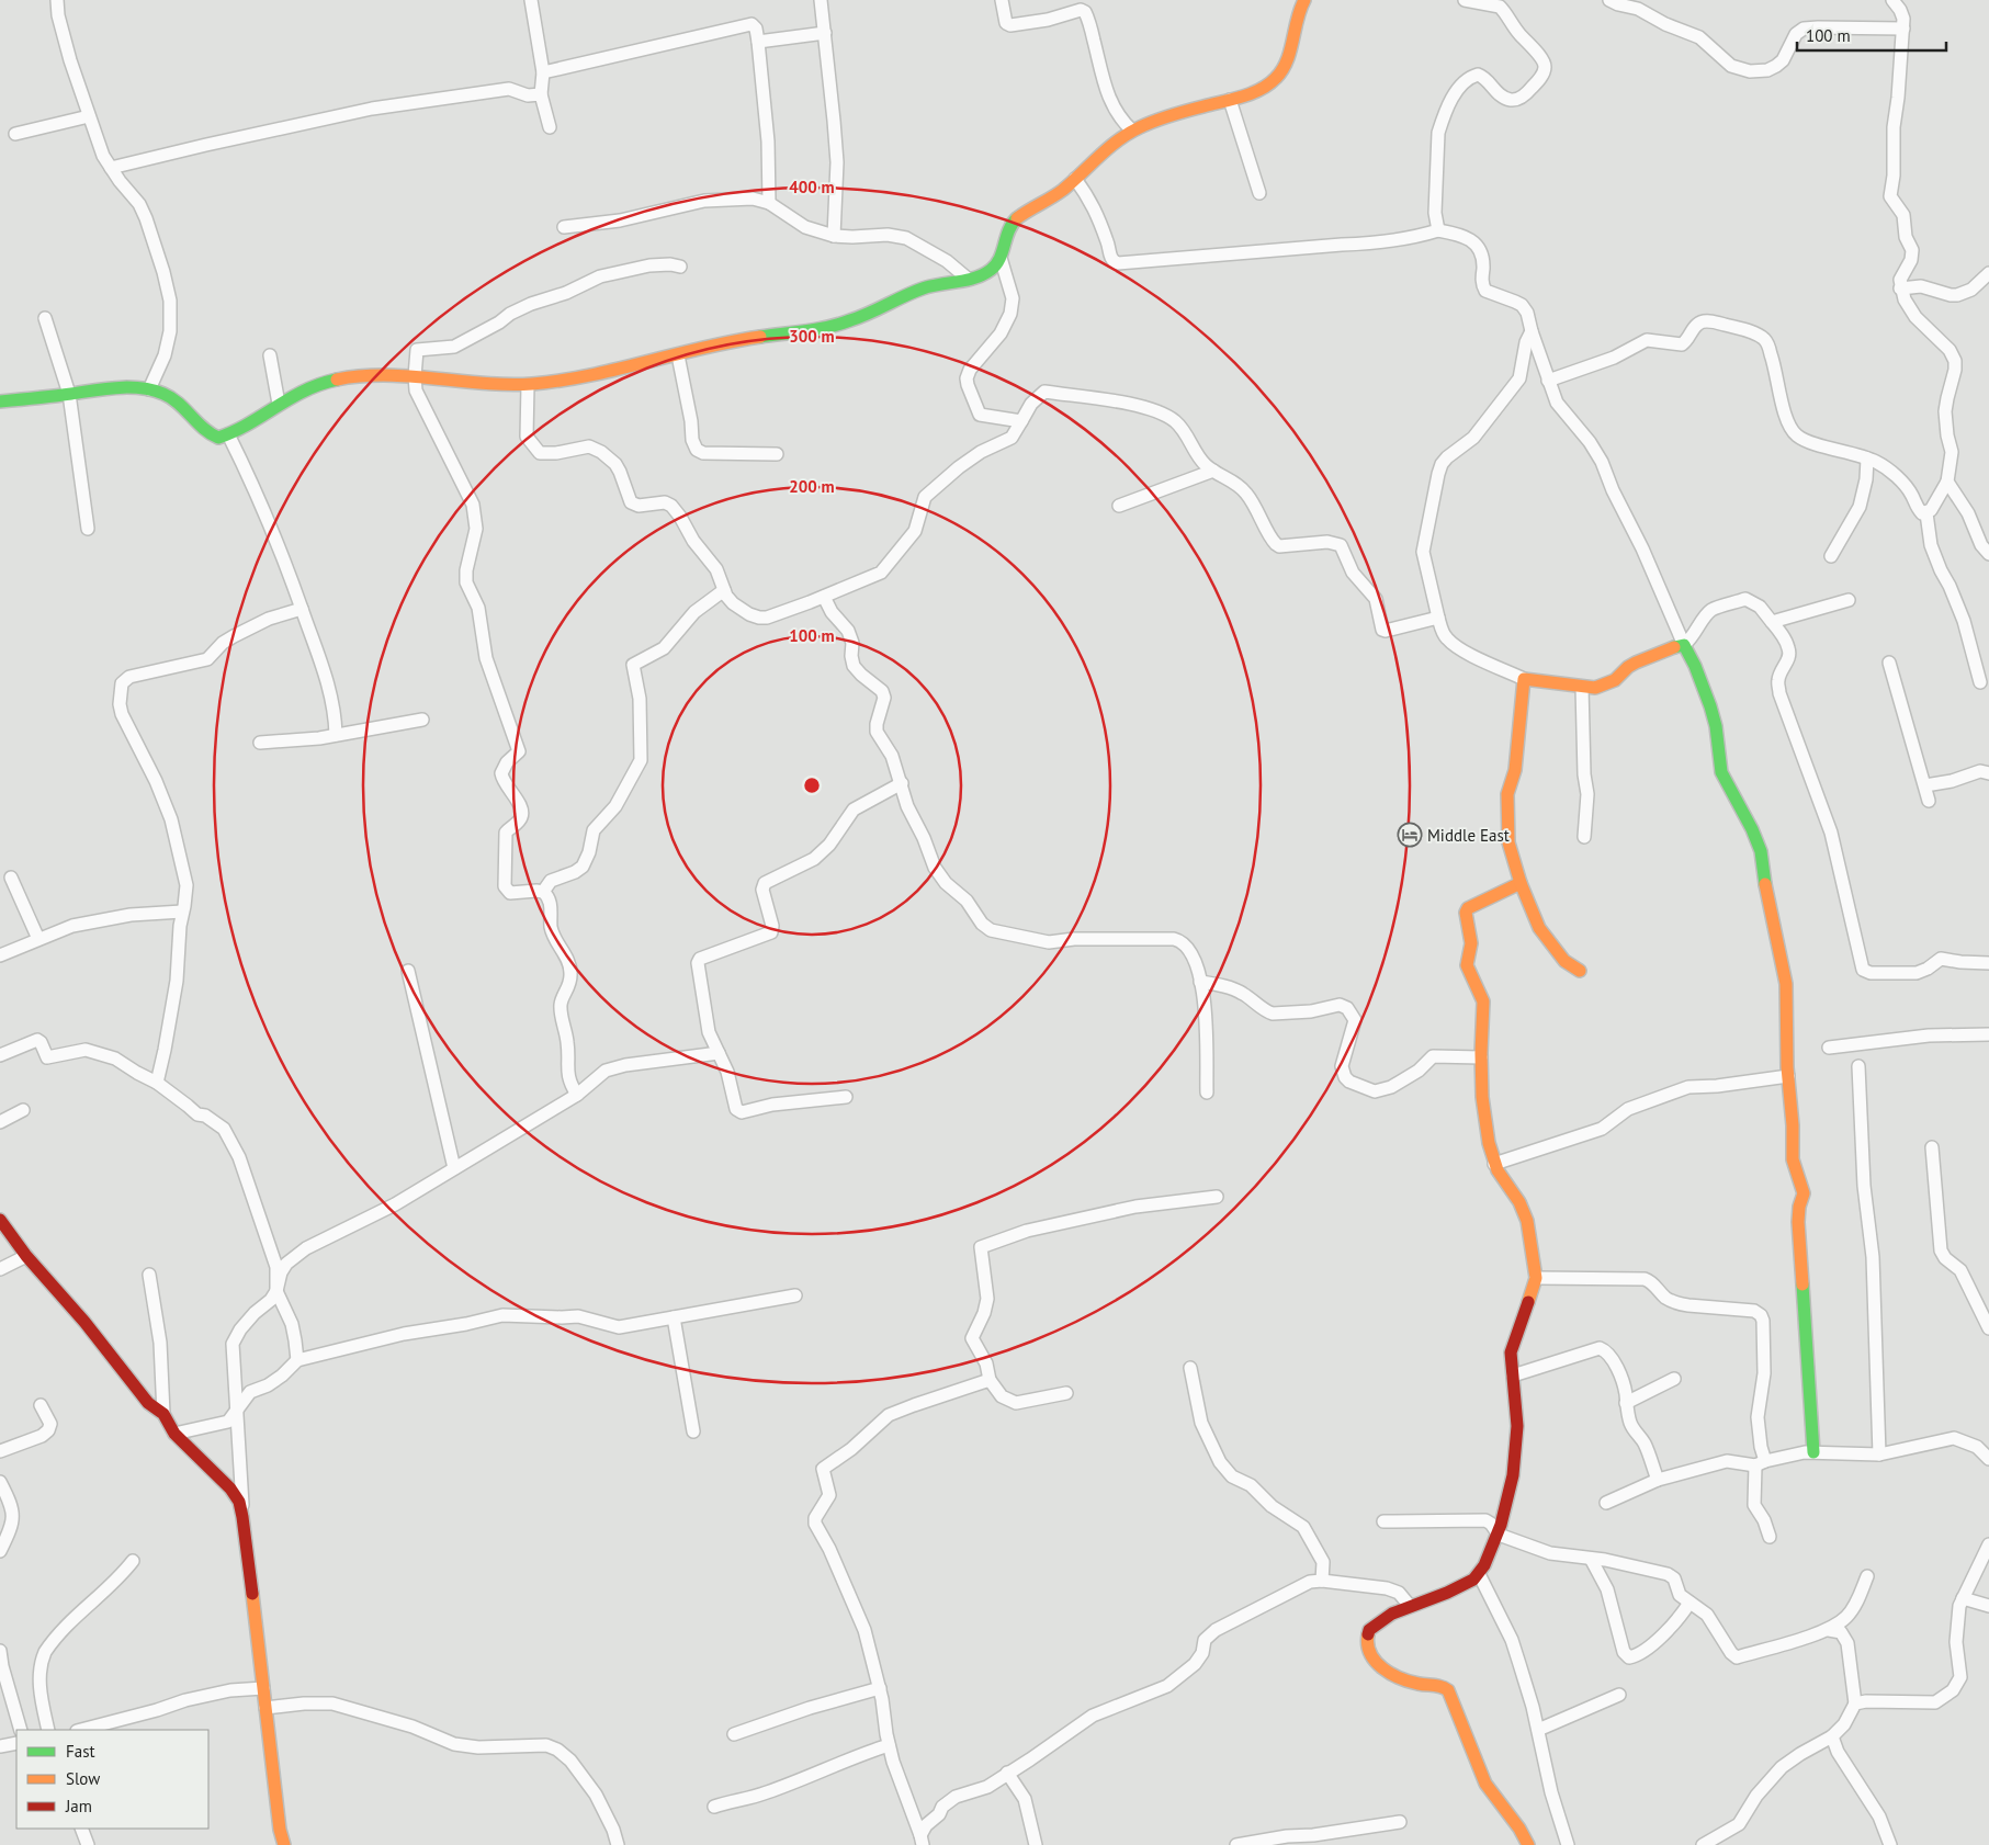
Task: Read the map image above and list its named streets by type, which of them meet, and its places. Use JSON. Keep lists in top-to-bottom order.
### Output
{
  "places": {
    "hotel": ["Middle East"]
  },
  "legend": ["Fast", "Slow", "Jam"],
  "scale_bar": "100 m",
  "rings": [
    "400 m",
    "300 m",
    "200 m",
    "100 m"
  ]
}
